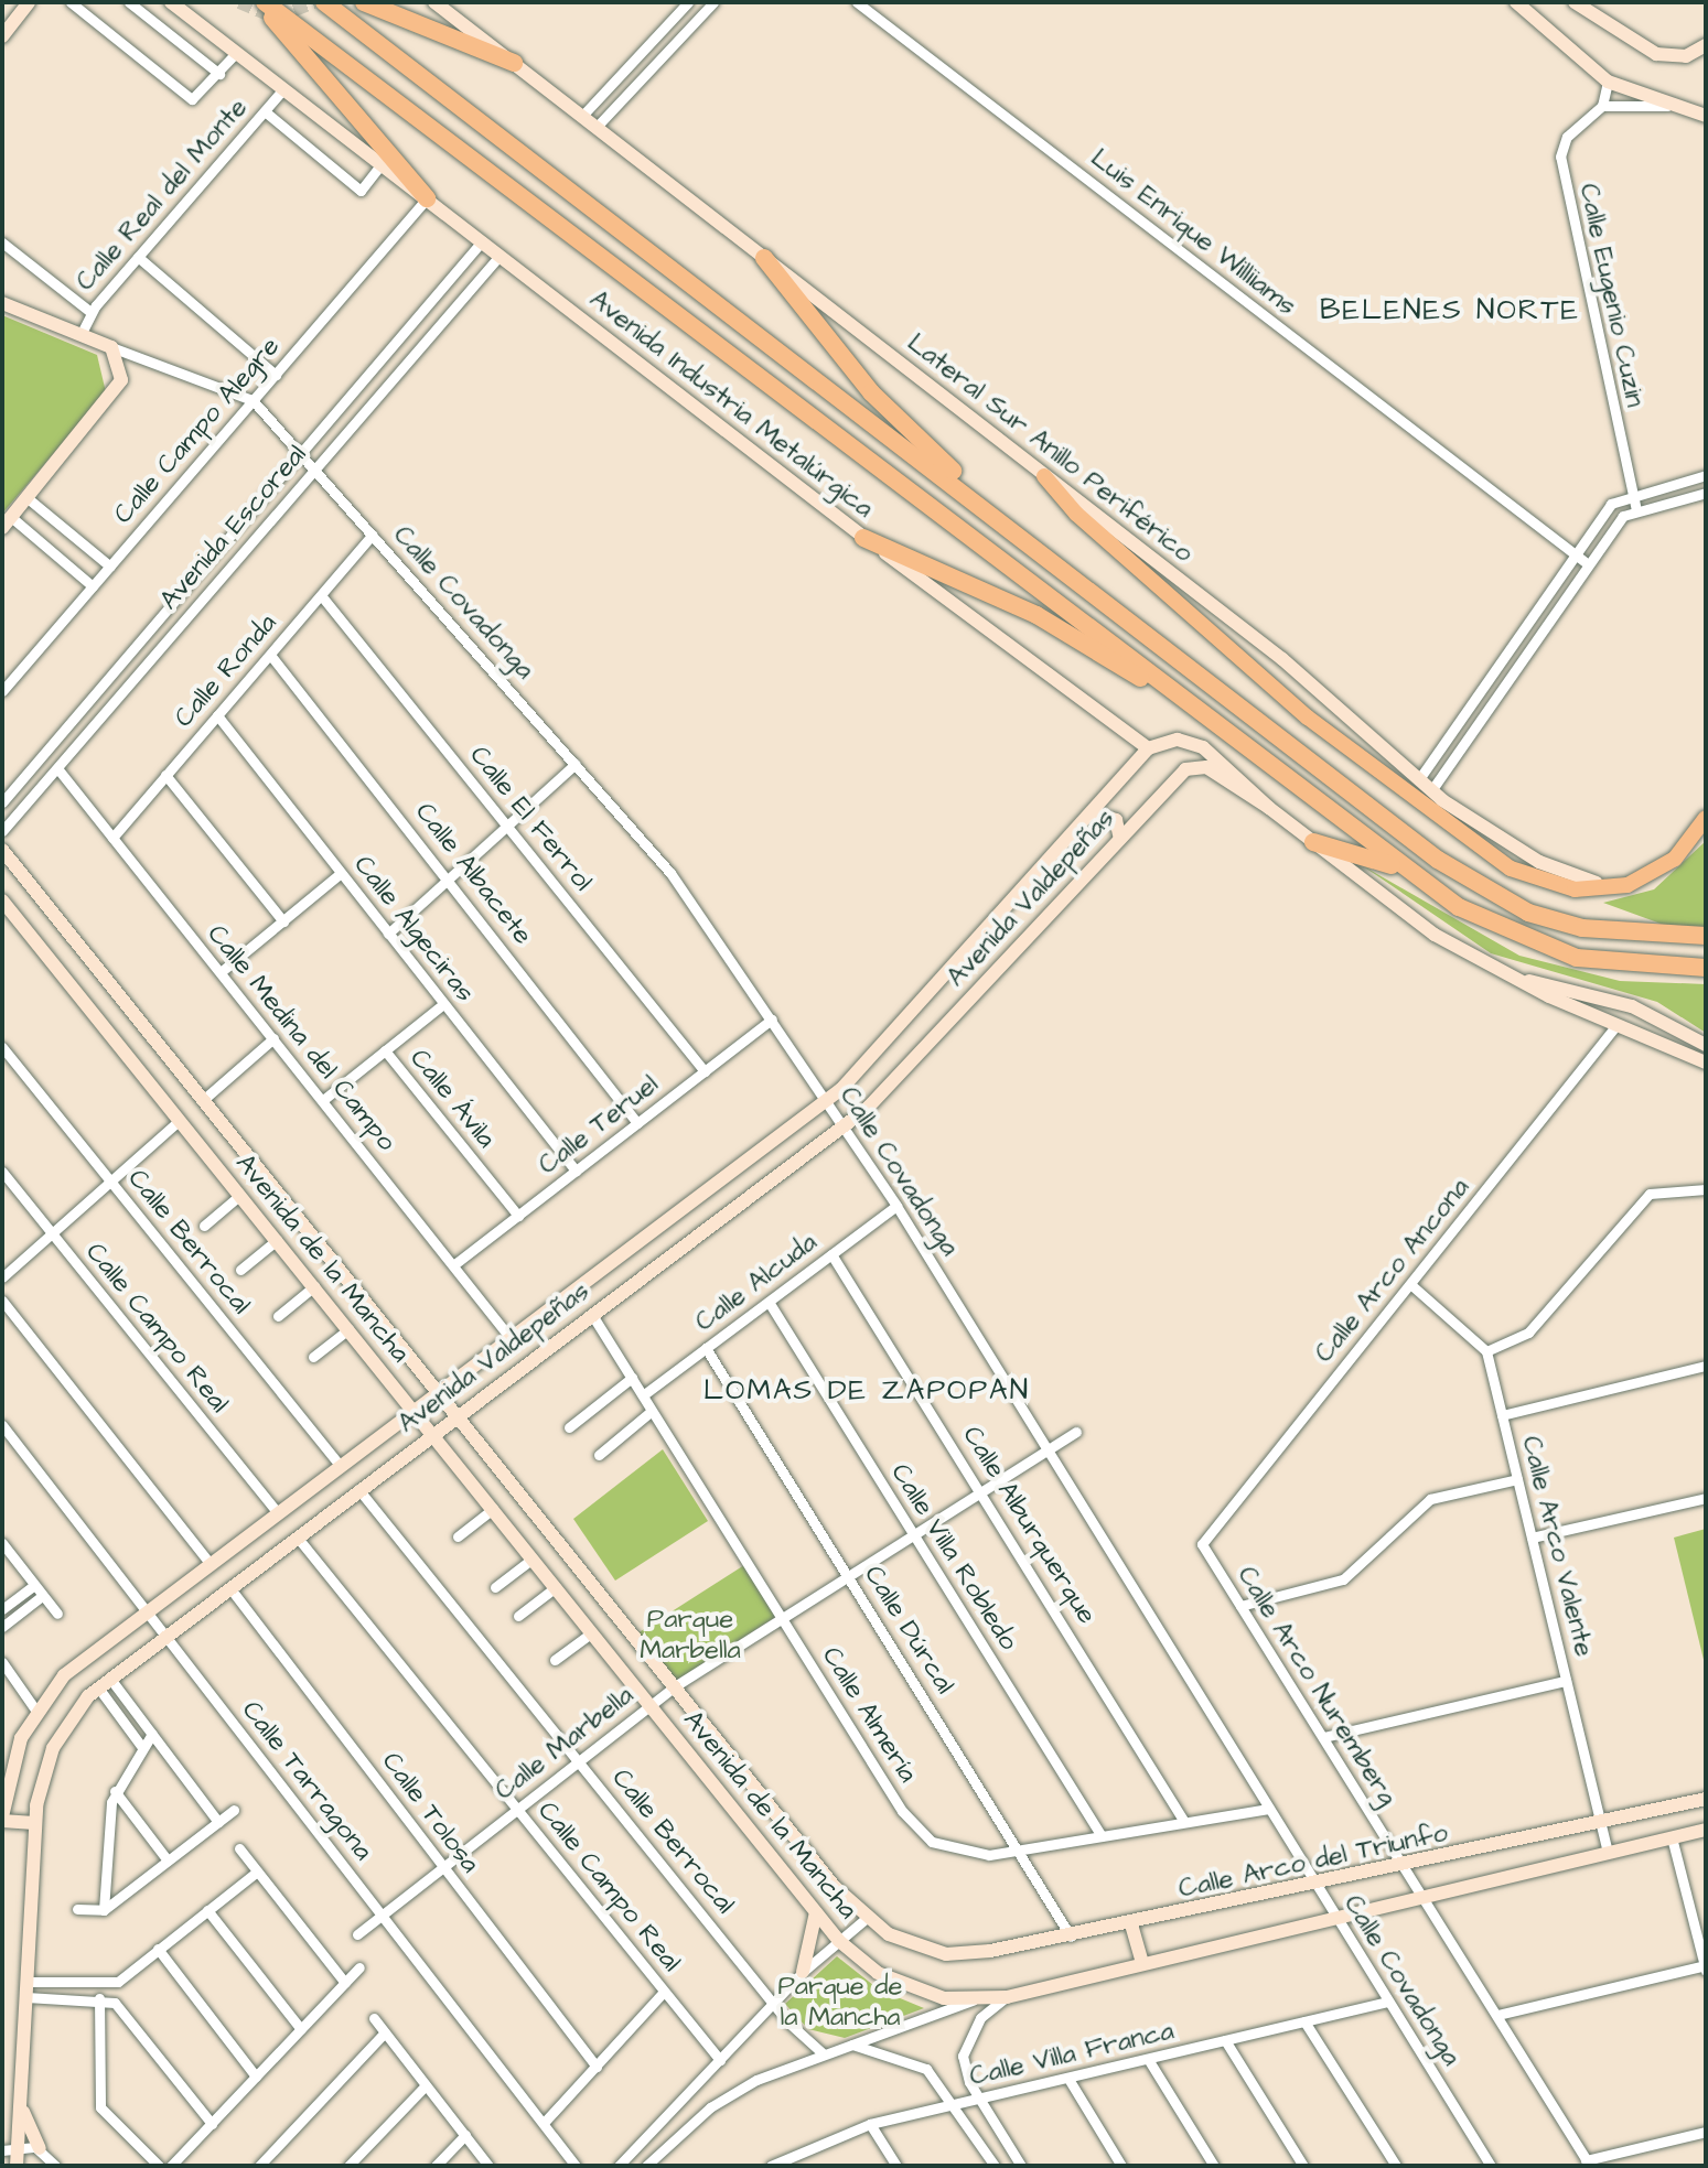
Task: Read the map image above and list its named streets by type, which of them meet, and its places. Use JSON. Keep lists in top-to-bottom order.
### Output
{
  "streets": {
    "street": [
      "Calle Real del Monte",
      "Luis Enrique Williiams",
      "Calle Eugenio Cuzin",
      "Avenida Industria Metalúrgica",
      "Calle Campo Alegre",
      "Lateral Sur Anillo Periférico",
      "Avenida Escoreal",
      "Calle Covadonga",
      "Calle Ronda",
      "Calle El Ferrol",
      "Calle Albacete",
      "Avenida Valdepeñas",
      "Calle Algeciras",
      "Calle Medina del Campo",
      "Calle Ávila",
      "Calle Teruel",
      "Calle Berrocal",
      "Avenida de la Mancha",
      "Calle Arco Ancona",
      "Calle Alcuda",
      "Calle Campo Real",
      "Calle Alburquerque",
      "Calle Arco Valente",
      "Calle Villa Robledo",
      "Calle Dúrcal",
      "Calle Arco Nuremberg",
      "Calle Almería",
      "Calle Marbella",
      "Calle Tarragona",
      "Calle Tolosa",
      "Calle Arco del Triunfo",
      "Calle Villa Franca"
    ]
  },
  "crossings": [
    ["Calle Real del Monte", "Avenida Industria Metalúrgica"],
    ["Avenida Industria Metalúrgica", "Calle Campo Alegre"],
    ["Avenida Industria Metalúrgica", "Avenida Escoreal"],
    ["Avenida Industria Metalúrgica", "Avenida Valdepeñas"],
    ["Calle Campo Alegre", "Calle Covadonga"],
    ["Avenida Escoreal", "Calle Covadonga"],
    ["Avenida Escoreal", "Calle Medina del Campo"],
    ["Calle Covadonga", "Calle Ronda"],
    ["Calle Covadonga", "Avenida Valdepeñas"],
    ["Calle Covadonga", "Calle Teruel"],
    ["Calle Covadonga", "Calle Alcuda"],
    ["Calle Covadonga", "Calle Almería"],
    ["Calle Covadonga", "Calle Marbella"],
    ["Calle Covadonga", "Calle Arco del Triunfo"],
    ["Calle Covadonga", "Calle Villa Franca"],
    ["Calle Ronda", "Calle El Ferrol"],
    ["Calle Ronda", "Calle Albacete"],
    ["Calle Ronda", "Calle Algeciras"],
    ["Calle Ronda", "Calle Medina del Campo"],
    ["Calle El Ferrol", "Calle Teruel"],
    ["Calle Albacete", "Calle Teruel"],
    ["Avenida Valdepeñas", "Calle Medina del Campo"],
    ["Avenida Valdepeñas", "Calle Berrocal"],
    ["Avenida Valdepeñas", "Avenida de la Mancha"],
    ["Avenida Valdepeñas", "Calle Campo Real"],
    ["Avenida Valdepeñas", "Calle Almería"],
    ["Avenida Valdepeñas", "Calle Tarragona"],
    ["Avenida Valdepeñas", "Calle Tolosa"],
    ["Calle Algeciras", "Calle Teruel"],
    ["Calle Medina del Campo", "Calle Teruel"],
    ["Calle Ávila", "Calle Teruel"],
    ["Calle Berrocal", "Calle Marbella"],
    ["Avenida de la Mancha", "Calle Marbella"],
    ["Avenida de la Mancha", "Calle Arco del Triunfo"],
    ["Calle Arco Ancona", "Calle Arco Nuremberg"],
    ["Calle Alcuda", "Calle Alburquerque"],
    ["Calle Alcuda", "Calle Villa Robledo"],
    ["Calle Alcuda", "Calle Dúrcal"],
    ["Calle Alcuda", "Calle Almería"],
    ["Calle Campo Real", "Calle Marbella"],
    ["Calle Alburquerque", "Calle Almería"],
    ["Calle Alburquerque", "Calle Marbella"],
    ["Calle Arco Valente", "Calle Arco del Triunfo"],
    ["Calle Villa Robledo", "Calle Almería"],
    ["Calle Villa Robledo", "Calle Marbella"],
    ["Calle Dúrcal", "Calle Almería"],
    ["Calle Dúrcal", "Calle Marbella"],
    ["Calle Dúrcal", "Calle Arco del Triunfo"],
    ["Calle Arco Nuremberg", "Calle Arco del Triunfo"],
    ["Calle Almería", "Calle Marbella"],
    ["Calle Marbella", "Calle Tarragona"],
    ["Calle Marbella", "Calle Tolosa"]
  ],
  "districts": ["BELENES NORTE", "LOMAS DE ZAPOPAN"],
  "parks": ["Parque Marbella", "Parque de la Mancha"]
}
